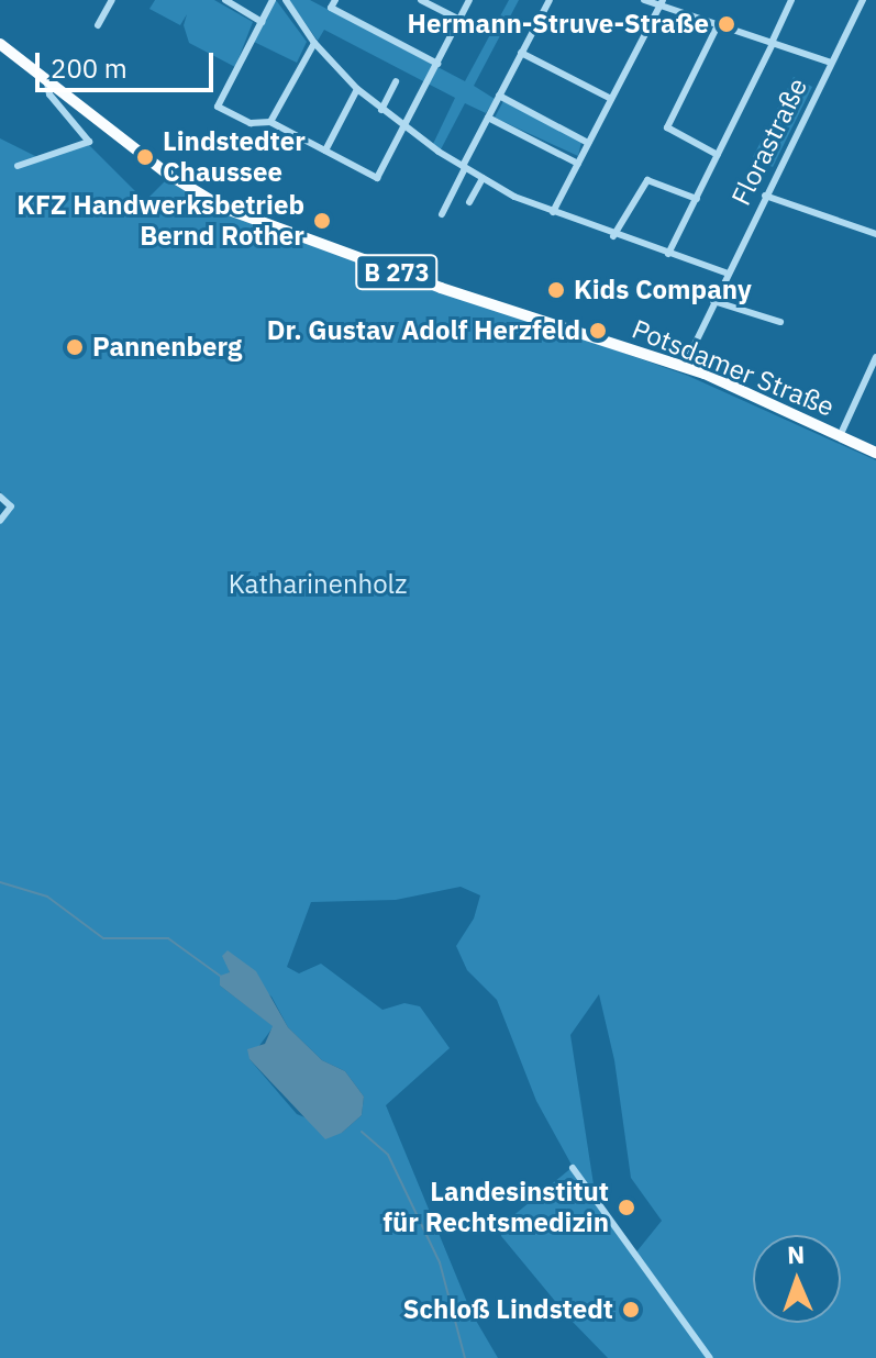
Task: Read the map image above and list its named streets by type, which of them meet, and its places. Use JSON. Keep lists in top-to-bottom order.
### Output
{
  "streets": {
    "main road": ["B 273", "Potsdamer Straße"],
    "street": ["Florastraße"]
  },
  "crossings": [
    ["Florastraße", "Potsdamer Straße"]
  ],
  "parks": ["Katharinenholz"],
  "places": [
    "Hermann-Struve-Straße",
    "Lindstedter Chaussee",
    "KFZ Handwerksbetrieb Bernd Rother",
    "Kids Company",
    "Dr. Gustav Adolf Herzfeld",
    "Pannenberg",
    "Landesinstitut für Rechtsmedizin",
    "Schloß Lindstedt"
  ],
  "scale_bar": "200 m",
  "north": "top"
}
